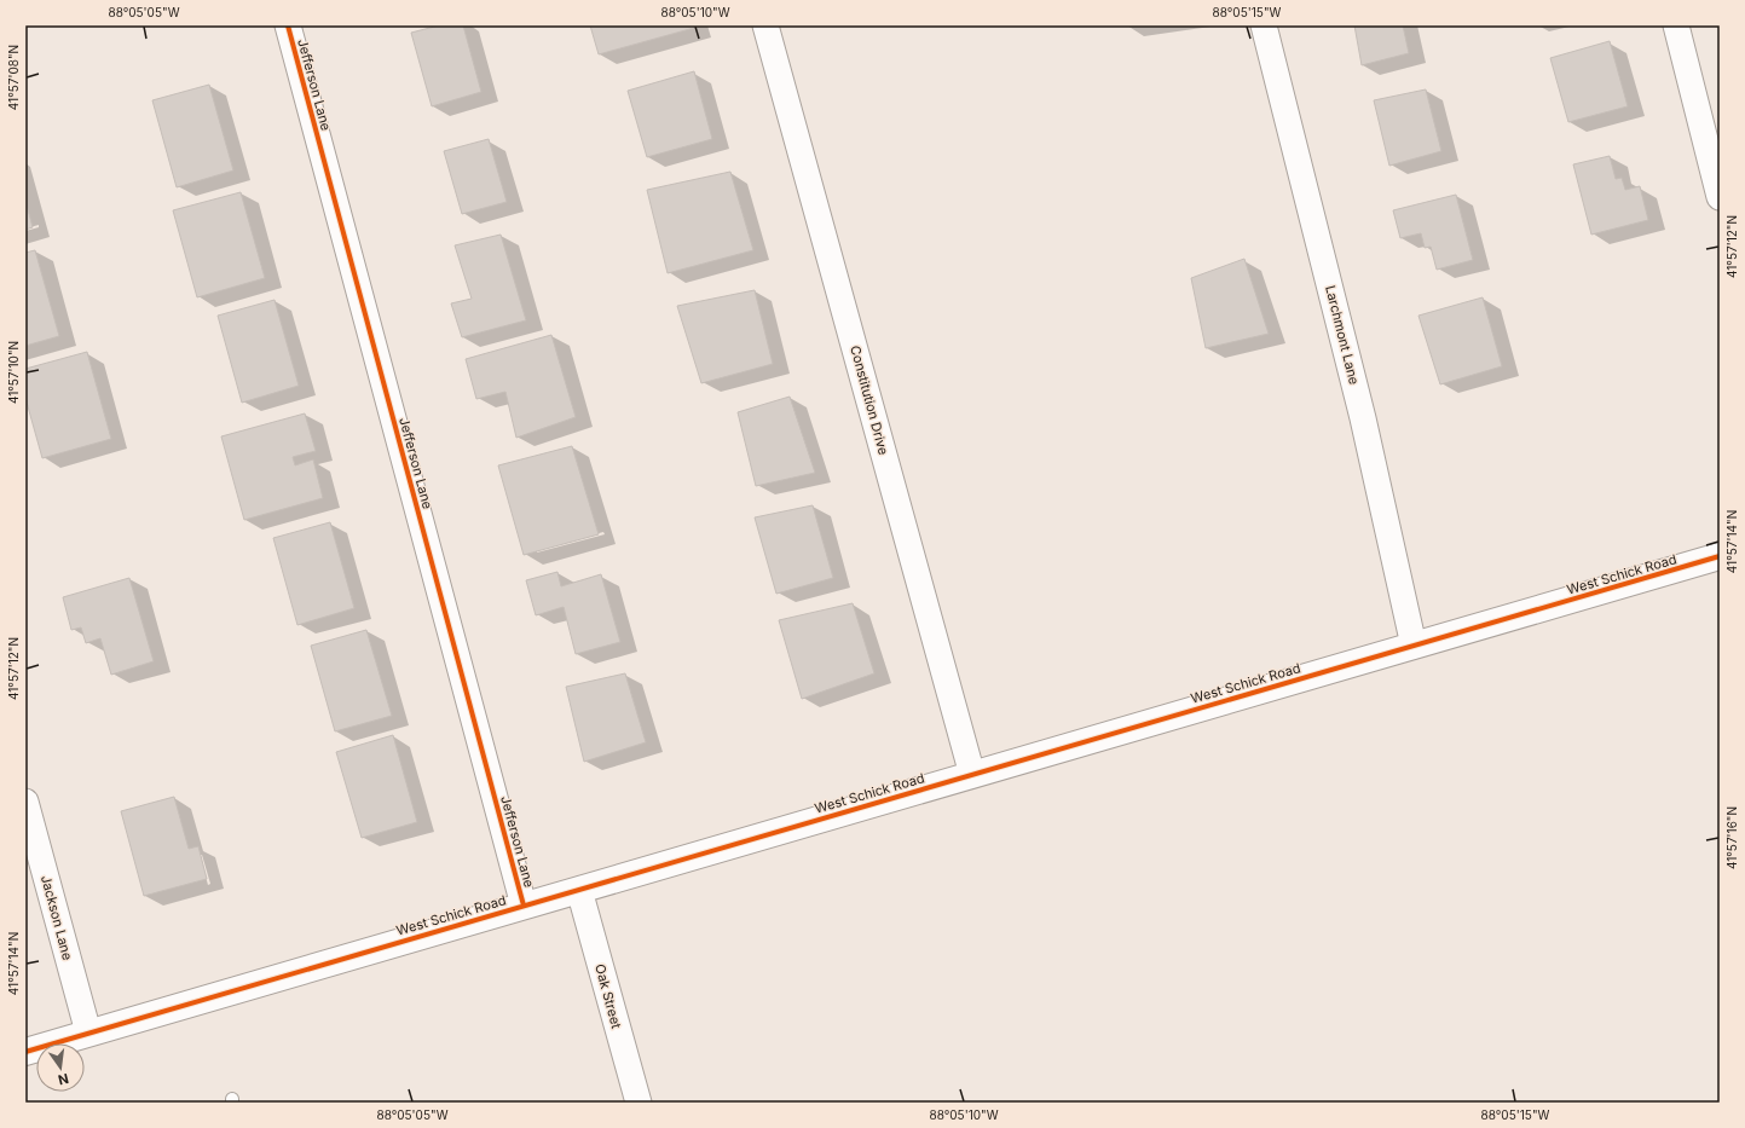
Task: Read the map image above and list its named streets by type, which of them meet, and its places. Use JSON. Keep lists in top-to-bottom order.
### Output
{
  "streets": {
    "street": [
      "Jefferson Lane",
      "Larchmont Lane",
      "Constitution Drive",
      "West Schick Road",
      "Jackson Lane",
      "Oak Street"
    ]
  },
  "crossings": [
    ["Jefferson Lane", "West Schick Road"],
    ["Larchmont Lane", "West Schick Road"],
    ["Constitution Drive", "West Schick Road"],
    ["West Schick Road", "Jackson Lane"],
    ["West Schick Road", "Oak Street"]
  ],
  "north": "bottom",
  "coordinates": [
    "88°05'05\"W",
    "88°05'10\"W",
    "88°05'15\"W",
    "41°57'08\"N",
    "41°57'12\"N",
    "41°57'10\"N",
    "41°57'14\"N",
    "41°57'16\"N"
  ]
}
